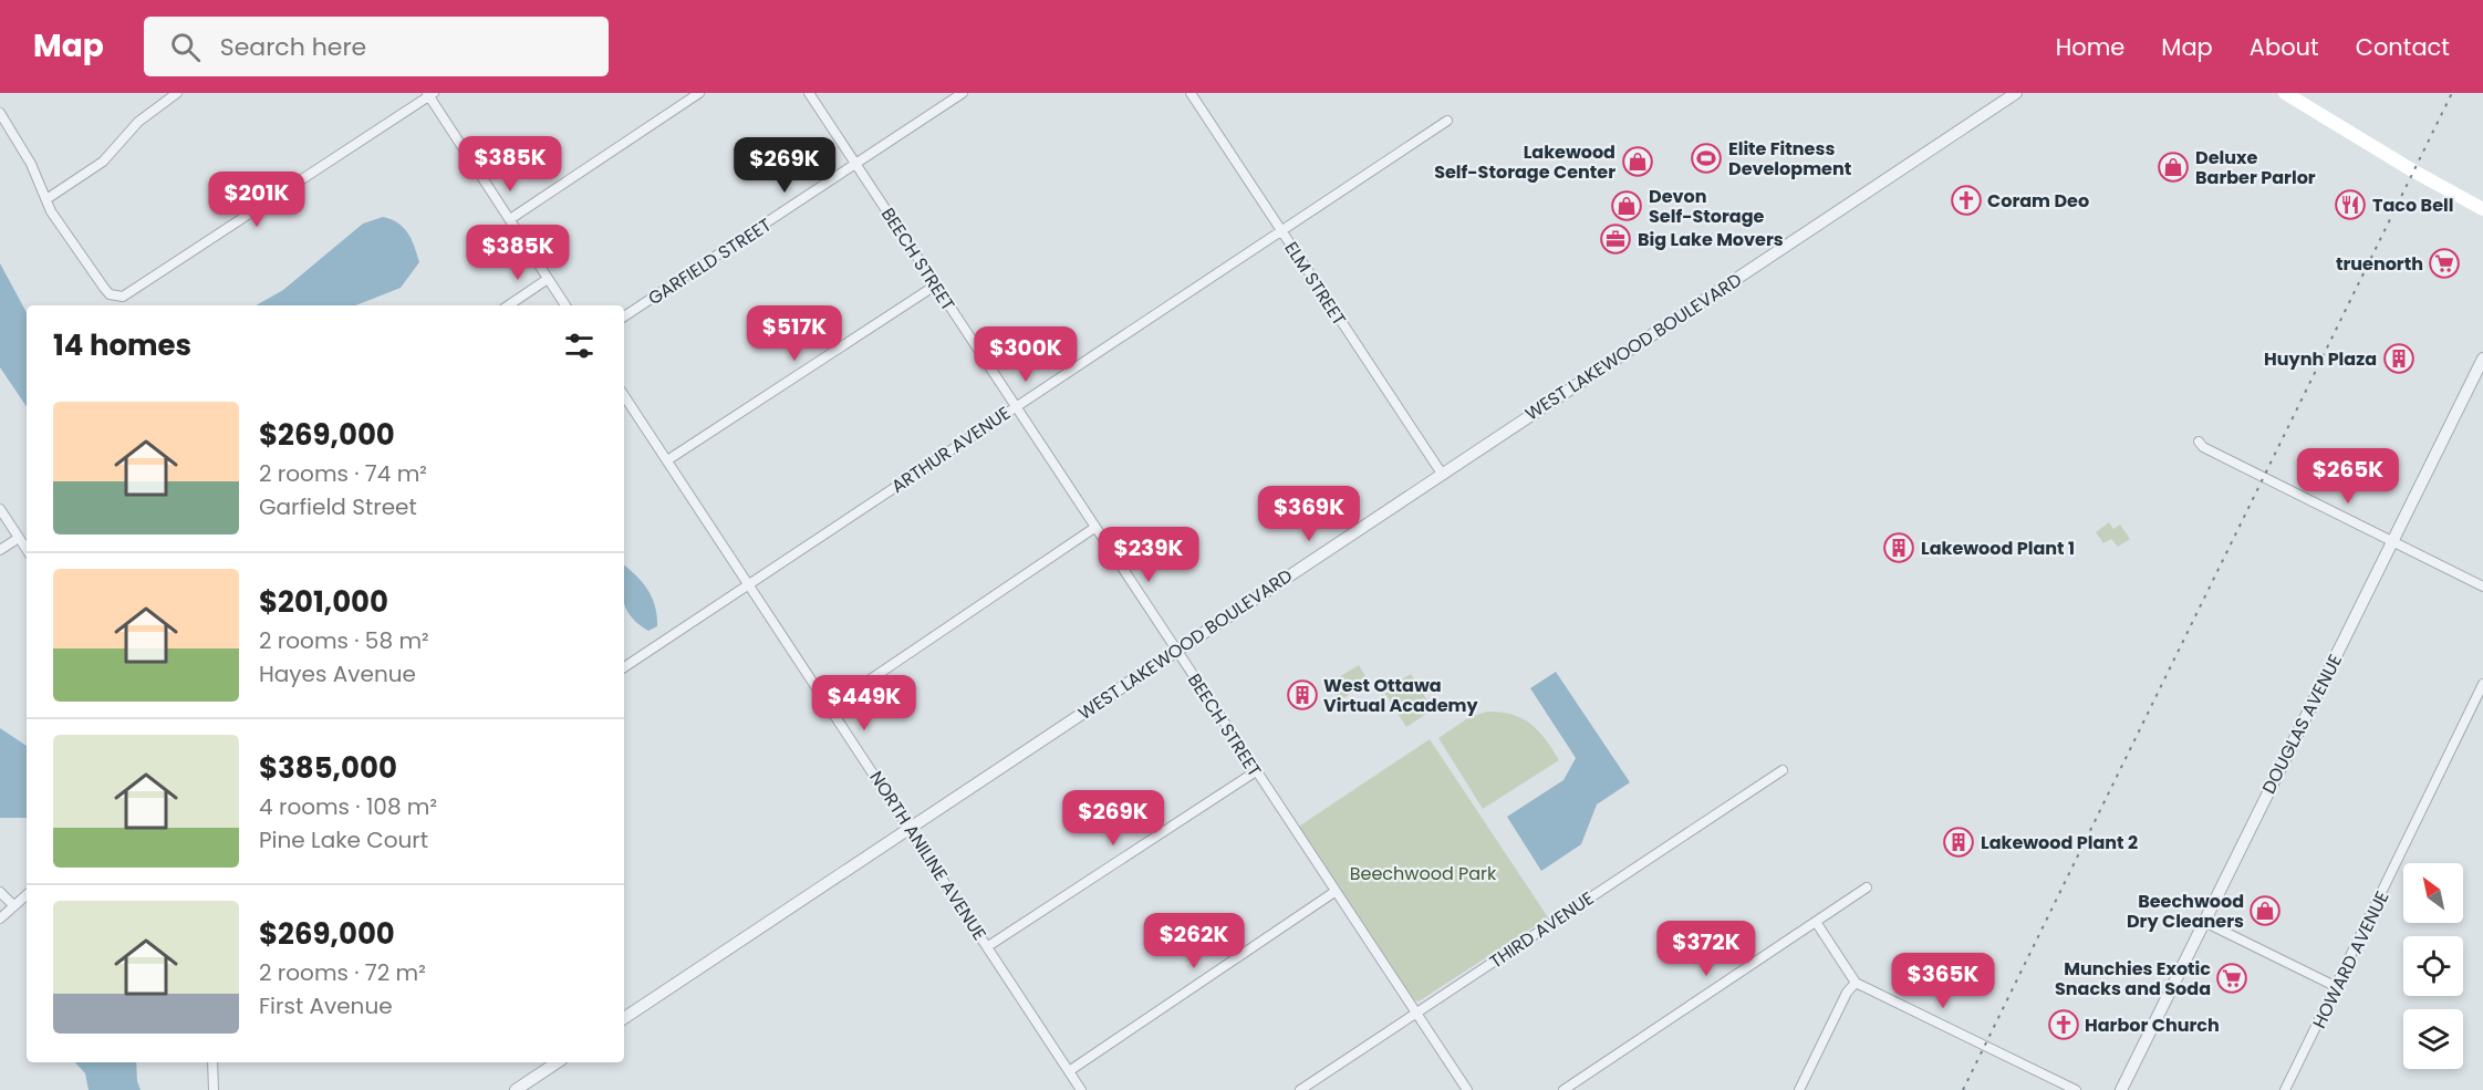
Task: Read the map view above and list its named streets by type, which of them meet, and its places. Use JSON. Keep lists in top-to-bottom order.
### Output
{
  "streets": {
    "street": [
      "BEECH STREET",
      "GARFIELD STREET",
      "ELM STREET",
      "WEST LAKEWOOD BOULEVARD",
      "ARTHUR AVENUE",
      "DOUGLAS AVENUE",
      "NORTH ANILINE AVENUE",
      "THIRD AVENUE",
      "HOWARD AVENUE"
    ]
  },
  "crossings": [
    ["BEECH STREET", "GARFIELD STREET"],
    ["BEECH STREET", "WEST LAKEWOOD BOULEVARD"],
    ["BEECH STREET", "ARTHUR AVENUE"],
    ["BEECH STREET", "THIRD AVENUE"],
    ["ELM STREET", "WEST LAKEWOOD BOULEVARD"],
    ["ELM STREET", "ARTHUR AVENUE"],
    ["WEST LAKEWOOD BOULEVARD", "NORTH ANILINE AVENUE"],
    ["ARTHUR AVENUE", "NORTH ANILINE AVENUE"]
  ],
  "parks": ["Beechwood Park"],
  "places": {
    "sports": ["Elite Fitness Development"],
    "shop": [
      "Lakewood Self-Storage Center",
      "Deluxe Barber Parlor",
      "Devon Self-Storage",
      "Beechwood Dry Cleaners"
    ],
    "church": ["Coram Deo", "Harbor Church"],
    "restaurant": ["Taco Bell"],
    "office": ["Big Lake Movers"],
    "supermarket": ["truenorth", "Munchies Exotic Snacks and Soda"],
    "building": [
      "Huynh Plaza",
      "Lakewood Plant 1",
      "West Ottawa Virtual Academy",
      "Lakewood Plant 2"
    ]
  },
  "north": "top left",
  "page": {
    "header": "Map",
    "search": "Search here",
    "nav": [
      "Home",
      "Map",
      "About",
      "Contact"
    ],
    "price": [
      "$385K",
      "$269K",
      "$201K",
      "$385K",
      "$517K",
      "$300K",
      "$265K",
      "$369K",
      "$239K",
      "$449K",
      "$269K",
      "$262K",
      "$372K",
      "$365K"
    ],
    "heading": "14 homes",
    "list": [
      {
        "name": "$269,000",
        "note": "2 rooms · 74 m² · Garfield Street"
      },
      {
        "name": "$201,000",
        "note": "2 rooms · 58 m² · Hayes Avenue"
      },
      {
        "name": "$385,000",
        "note": "4 rooms · 108 m² · Pine Lake Court"
      },
      {
        "name": "$269,000",
        "note": "2 rooms · 72 m² · First Avenue"
      }
    ]
  }
}
